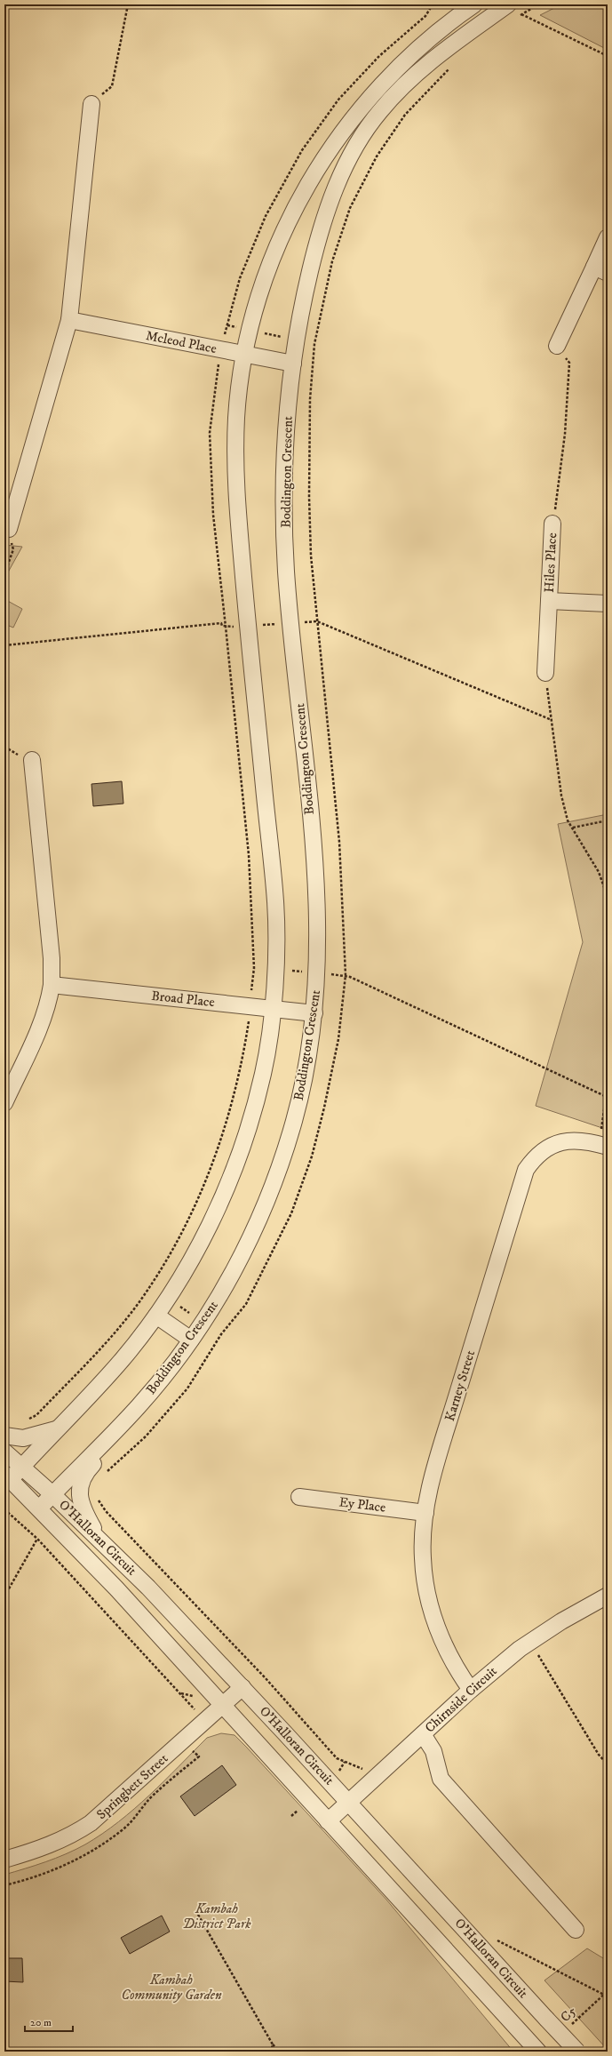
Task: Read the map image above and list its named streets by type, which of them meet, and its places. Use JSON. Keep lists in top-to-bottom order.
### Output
{
  "streets": {
    "street": [
      "Mcleod Place",
      "Boddington Crescent",
      "Hiles Place",
      "Broad Place",
      "Karney Street",
      "Ey Place",
      "O'Halloran Circuit",
      "Chirnside Circuit",
      "Springbett Street"
    ],
    "path": ["C5"]
  },
  "crossings": [
    ["Mcleod Place", "Boddington Crescent"],
    ["Boddington Crescent", "Broad Place"],
    ["Boddington Crescent", "O'Halloran Circuit"],
    ["Karney Street", "Ey Place"],
    ["Karney Street", "Chirnside Circuit"],
    ["O'Halloran Circuit", "Chirnside Circuit"],
    ["O'Halloran Circuit", "Springbett Street"]
  ],
  "parks": ["Kambah District Park", "Kambah Community Garden"],
  "scale_bar": "20 m"
}
